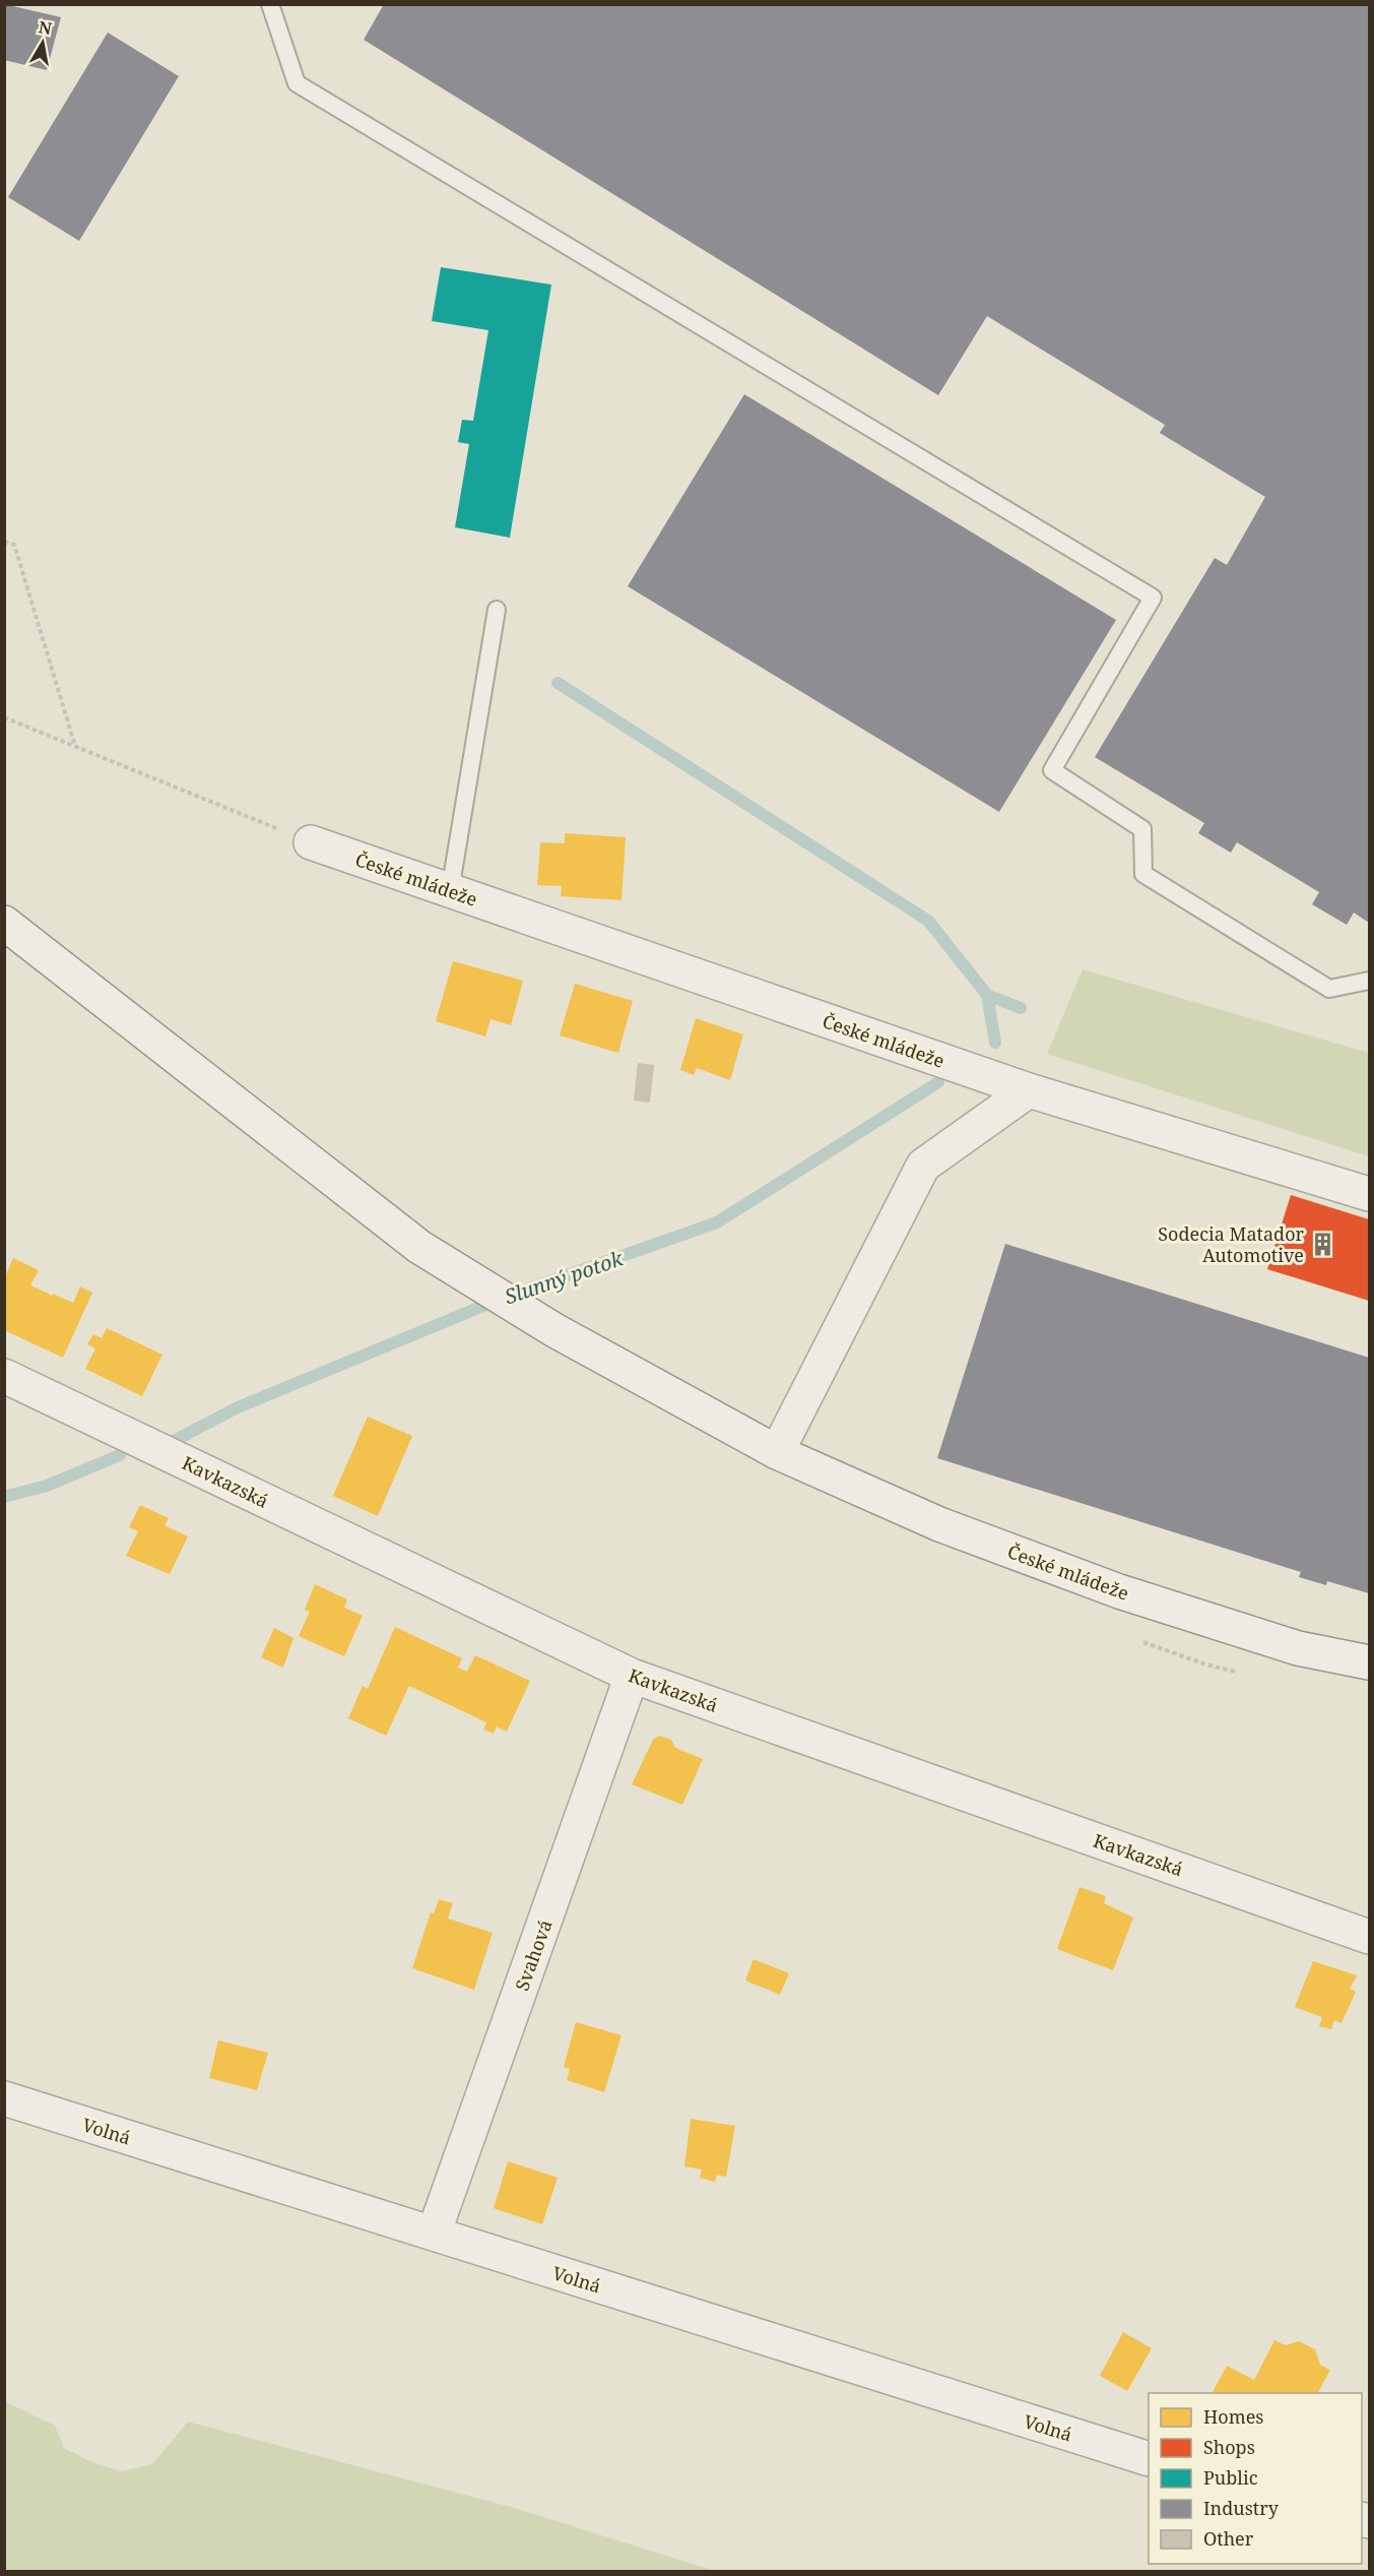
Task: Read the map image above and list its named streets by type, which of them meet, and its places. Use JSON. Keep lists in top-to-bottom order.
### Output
{
  "streets": {
    "street": [
      "České mládeže",
      "Kavkazská",
      "Svahová",
      "Volná"
    ]
  },
  "crossings": [
    ["Kavkazská", "Svahová"],
    ["Svahová", "Volná"]
  ],
  "water": ["Slunný potok"],
  "places": {
    "building": ["Sodecia Matador Automotive"]
  },
  "legend": [
    "Homes",
    "Shops",
    "Public",
    "Industry",
    "Other"
  ],
  "north": "top"
}
